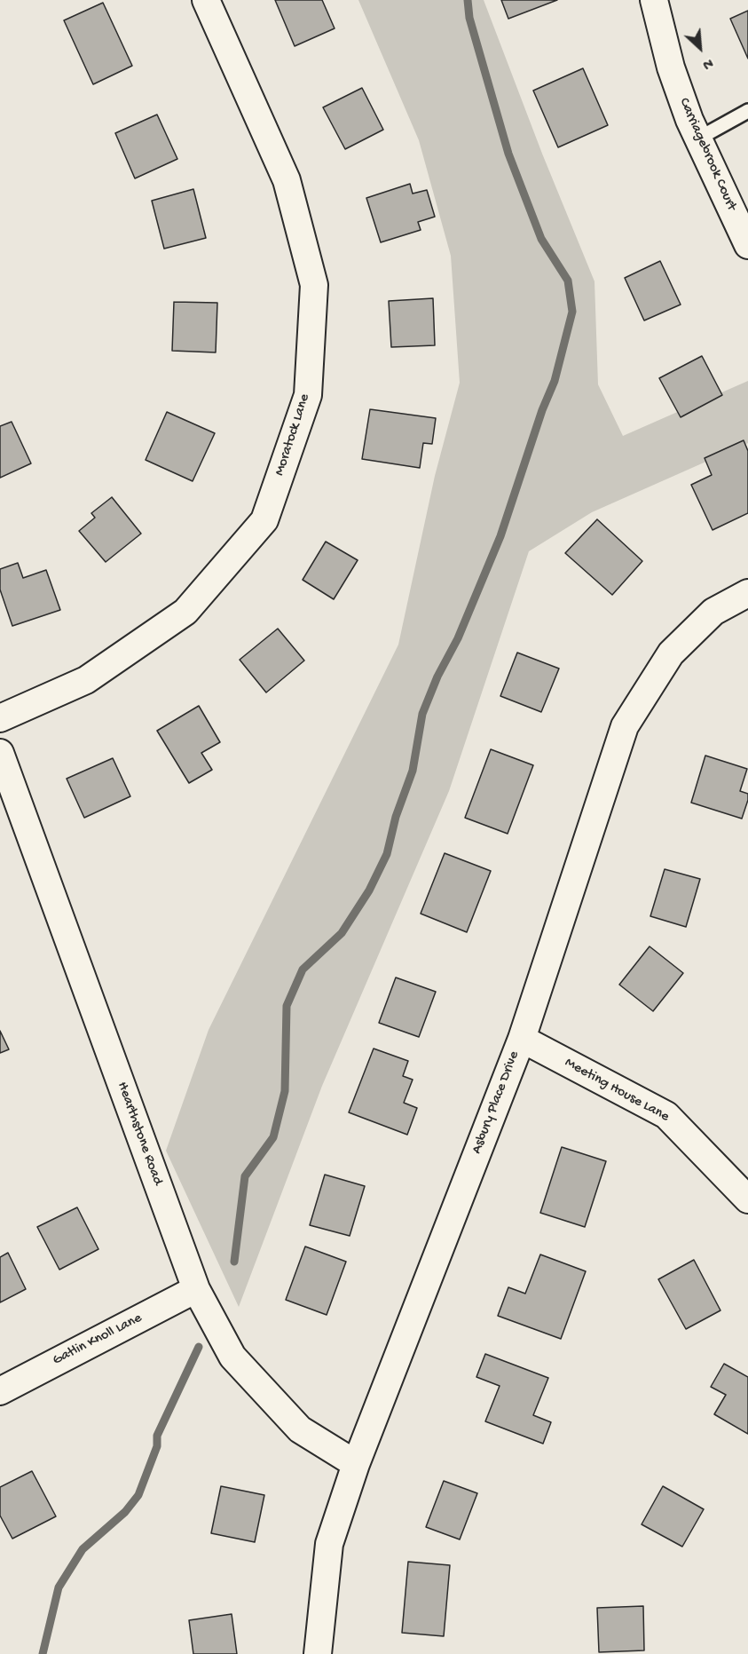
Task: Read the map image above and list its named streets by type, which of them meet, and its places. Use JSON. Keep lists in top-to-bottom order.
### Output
{
  "streets": {
    "street": [
      "Carriagebrook Court",
      "Moratock Lane",
      "Meeting House Lane",
      "Asbury Place Drive",
      "Hearthstone Road",
      "Gatlin Knoll Lane"
    ]
  },
  "crossings": [
    ["Meeting House Lane", "Asbury Place Drive"],
    ["Asbury Place Drive", "Hearthstone Road"],
    ["Hearthstone Road", "Gatlin Knoll Lane"]
  ],
  "north": "bottom right"
}
